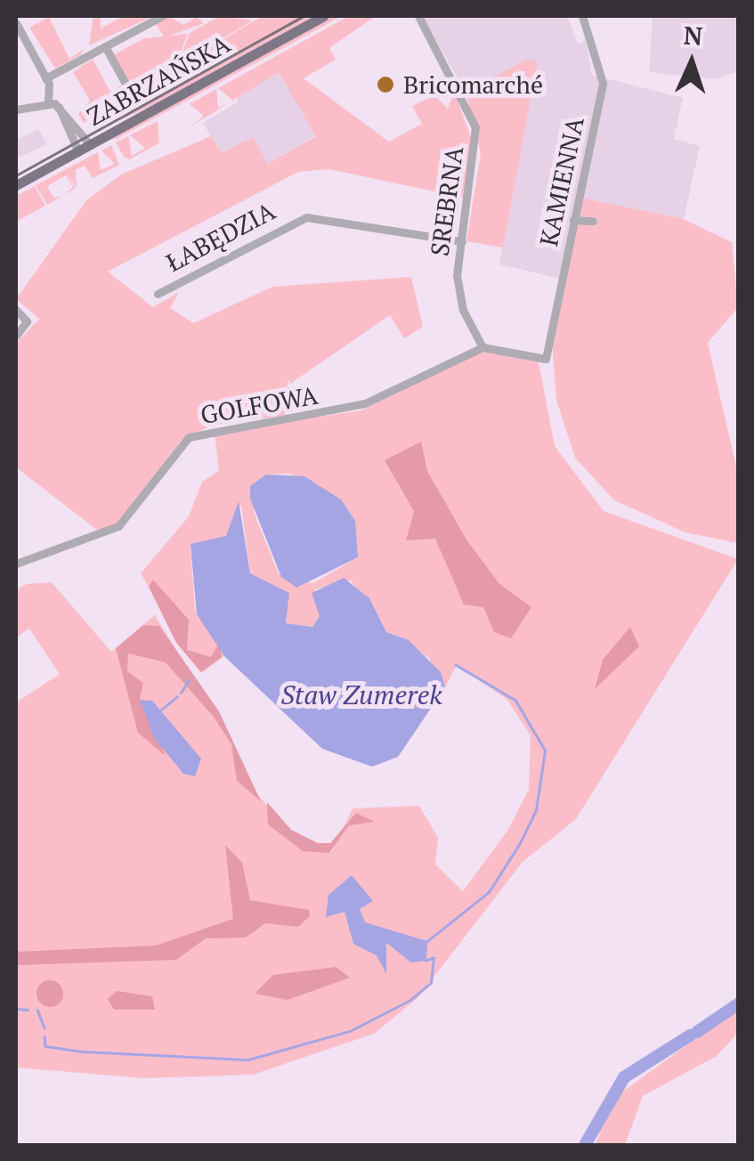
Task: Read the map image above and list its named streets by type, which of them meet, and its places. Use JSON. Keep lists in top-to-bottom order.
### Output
{
  "streets": {
    "main road": ["ZABRZAŃSKA"],
    "street": [
      "KAMIENNA",
      "SREBRNA",
      "ŁABĘDZIA",
      "GOLFOWA"
    ]
  },
  "crossings": [
    ["KAMIENNA", "SREBRNA"],
    ["KAMIENNA", "GOLFOWA"],
    ["SREBRNA", "ŁABĘDZIA"],
    ["SREBRNA", "GOLFOWA"]
  ],
  "water": ["Staw Zumerek"],
  "places": ["Bricomarché"],
  "north": "top"
}
